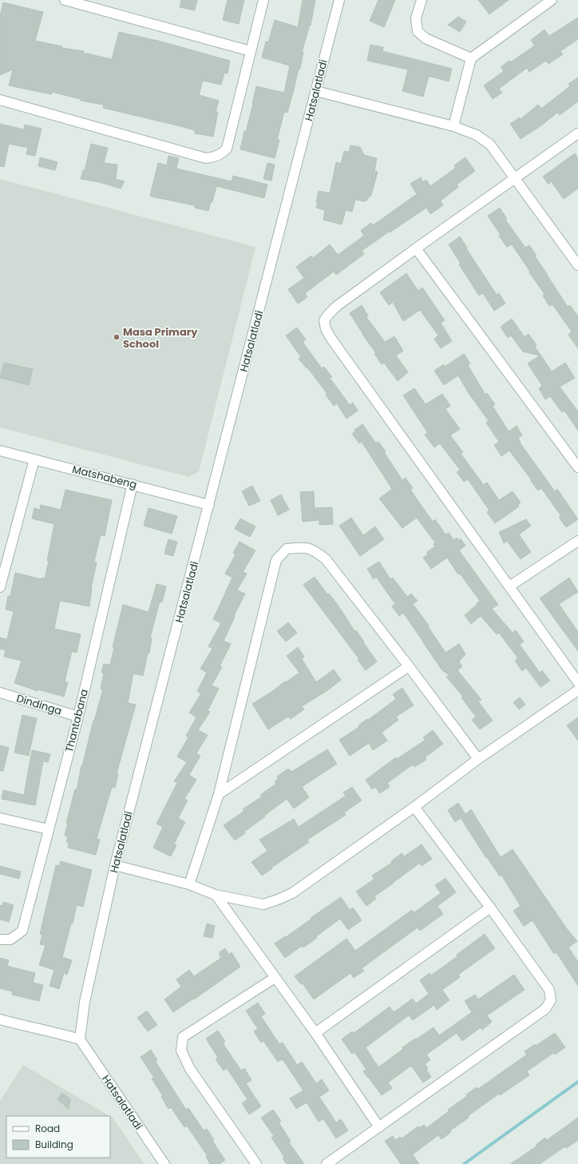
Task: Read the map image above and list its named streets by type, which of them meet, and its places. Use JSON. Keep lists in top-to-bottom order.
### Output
{
  "streets": {
    "street": [
      "Hatsalatladi",
      "Matshabeng",
      "Dindinga",
      "Thantabana"
    ]
  },
  "crossings": [
    ["Hatsalatladi", "Matshabeng"],
    ["Matshabeng", "Thantabana"],
    ["Dindinga", "Thantabana"]
  ],
  "places": ["Masa Primary School"],
  "legend": ["Road", "Building"]
}
